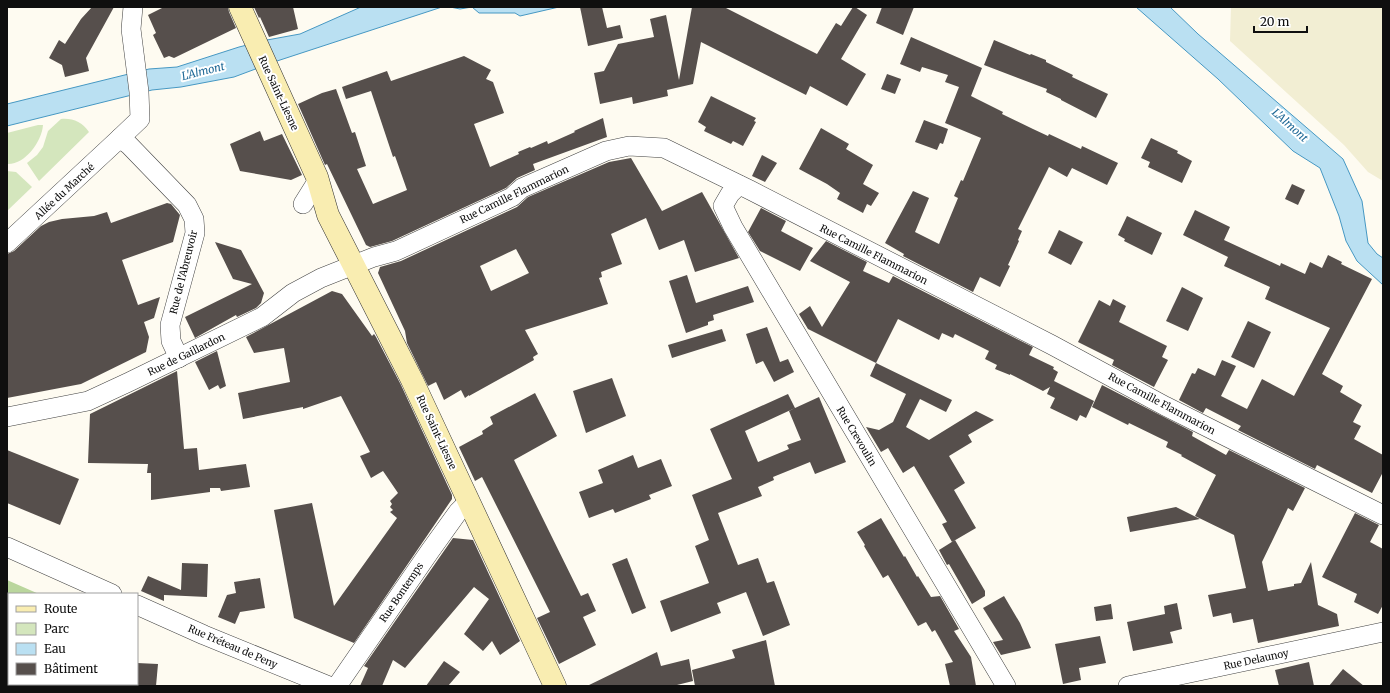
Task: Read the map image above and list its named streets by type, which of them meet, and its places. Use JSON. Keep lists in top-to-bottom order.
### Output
{
  "streets": {
    "main road": ["Rue Saint-Liesne"],
    "street": [
      "Allée du Marché",
      "Rue Camille Flammarion",
      "Rue de l'Abreuvoir",
      "Rue de Gaillardon",
      "Rue Crevoulin",
      "Rue Bontemps",
      "Rue Fréteau de Peny",
      "Rue Delaunoy"
    ]
  },
  "crossings": [
    ["Rue Saint-Liesne", "Rue Camille Flammarion"],
    ["Rue Saint-Liesne", "Rue de Gaillardon"],
    ["Rue Saint-Liesne", "Rue Bontemps"],
    ["Allée du Marché", "Rue de l'Abreuvoir"],
    ["Rue Camille Flammarion", "Rue de Gaillardon"],
    ["Rue Camille Flammarion", "Rue Crevoulin"],
    ["Rue de l'Abreuvoir", "Rue de Gaillardon"]
  ],
  "water": ["L'Almont"],
  "legend": [
    "Route",
    "Parc",
    "Eau",
    "Bâtiment"
  ],
  "scale_bar": "20 m"
}
